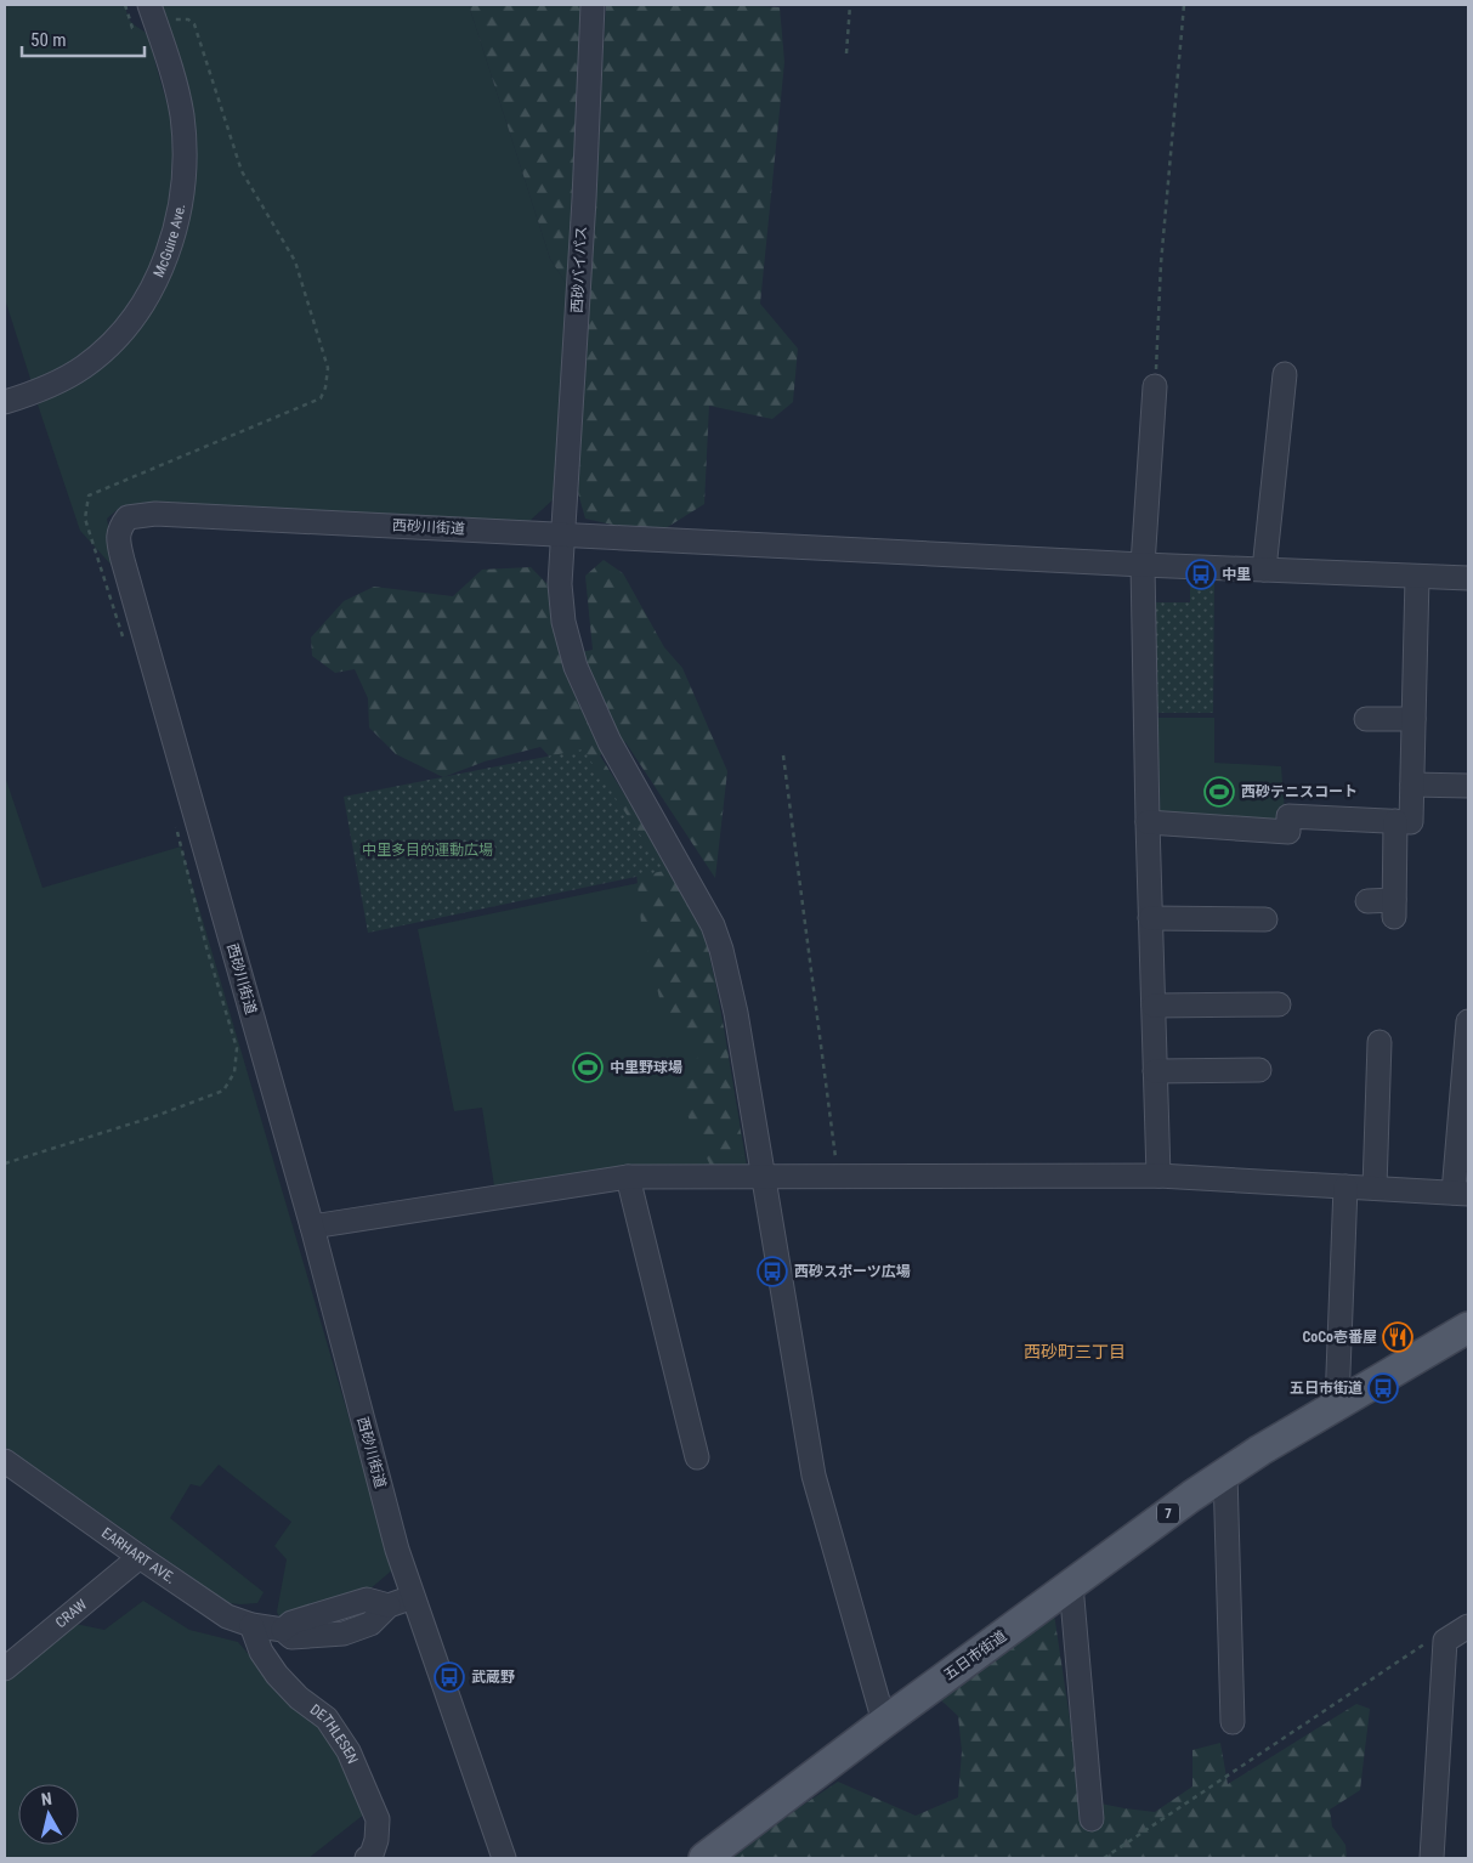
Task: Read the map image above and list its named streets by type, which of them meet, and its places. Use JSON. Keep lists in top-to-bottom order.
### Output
{
  "streets": {
    "main road": ["7", "五日市街道"],
    "street": [
      "McGuire Ave.",
      "西砂バイパス",
      "西砂川街道",
      "EARHART AVE.",
      "CRAW",
      "DETHLESEN"
    ]
  },
  "crossings": [
    ["西砂バイパス", "西砂川街道"],
    ["西砂バイパス", "五日市街道"],
    ["西砂川街道", "EARHART AVE."],
    ["EARHART AVE.", "CRAW"],
    ["EARHART AVE.", "DETHLESEN"]
  ],
  "districts": ["西砂町三丁目"],
  "parks": ["中里多目的運動広場"],
  "places": {
    "bus stop": [
      "中里",
      "西砂スポーツ広場",
      "五日市街道",
      "武蔵野"
    ],
    "sports": ["西砂テニスコート", "中里野球場"],
    "restaurant": ["CoCo壱番屋"]
  },
  "scale_bar": "50 m",
  "north": "top"
}
